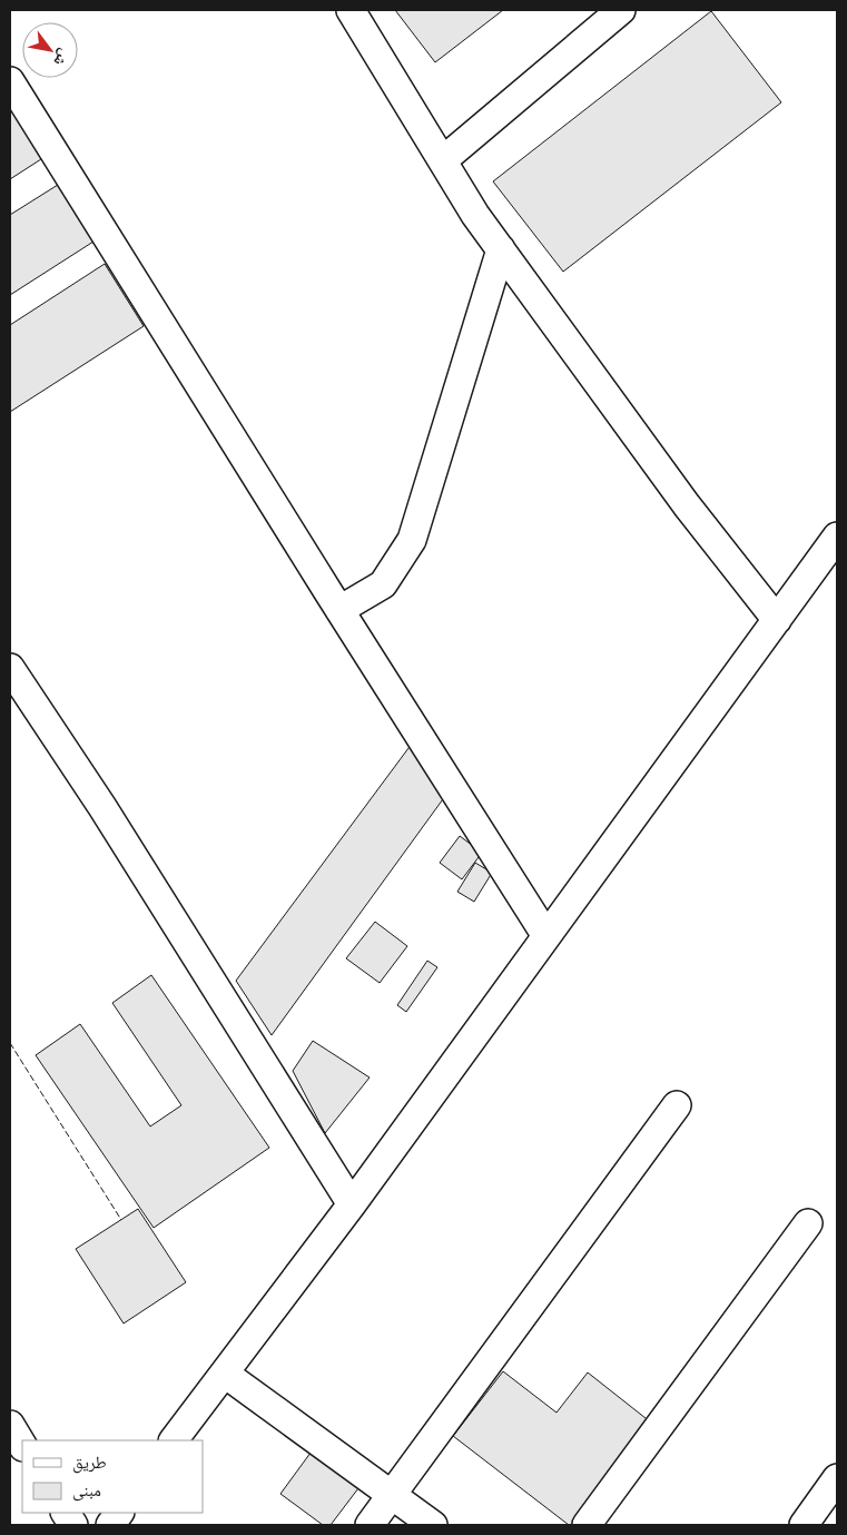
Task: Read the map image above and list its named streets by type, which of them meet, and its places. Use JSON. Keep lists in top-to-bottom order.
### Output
{
  "legend": ["طريق", "مبنى"],
  "north": "bottom right"
}
